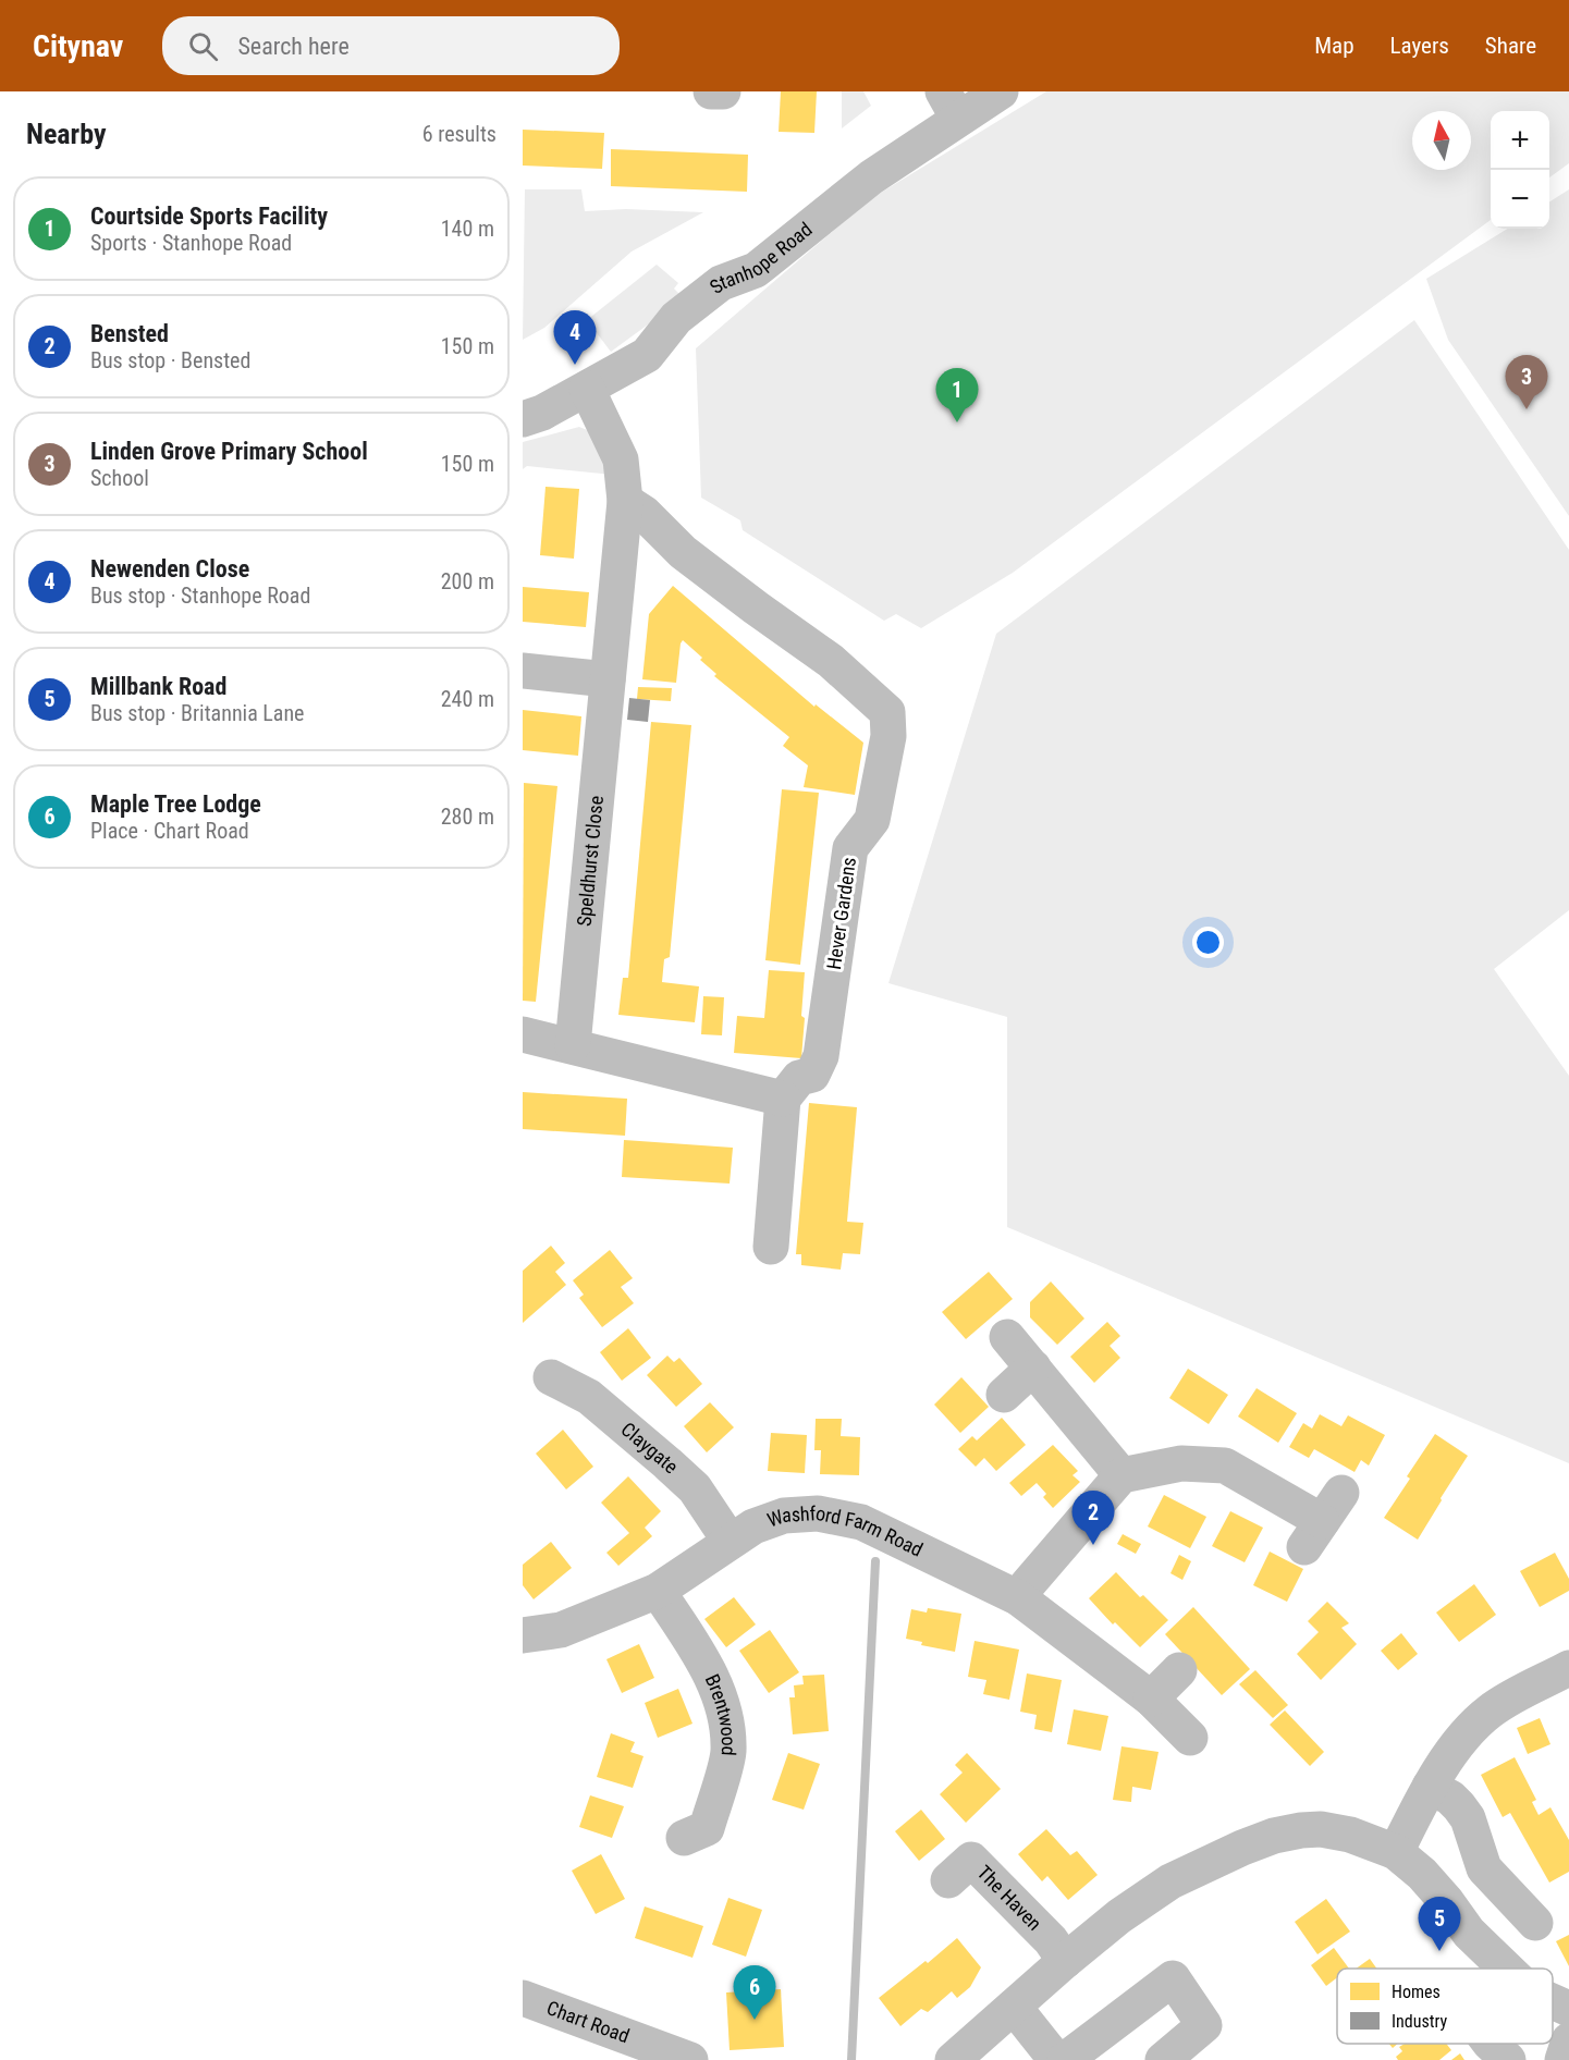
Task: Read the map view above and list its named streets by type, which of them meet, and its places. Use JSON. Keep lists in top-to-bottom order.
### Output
{
  "streets": {
    "street": [
      "Stanhope Road",
      "Speldhurst Close",
      "Hever Gardens",
      "Claygate",
      "Washford Farm Road",
      "Brentwood",
      "The Haven",
      "Chart Road"
    ]
  },
  "crossings": [
    ["Stanhope Road", "Speldhurst Close"],
    ["Speldhurst Close", "Hever Gardens"],
    ["Claygate", "Washford Farm Road"],
    ["Washford Farm Road", "Brentwood"]
  ],
  "legend": ["Homes", "Industry"],
  "north": "top",
  "page": {
    "header": "Citynav",
    "search": "Search here",
    "nav": ["Map", "Layers", "Share"],
    "heading": ["Nearby", "6 results"],
    "map_buttons": ["+", "−"],
    "list": [
      {
        "mark": "1",
        "name": "Courtside Sports Facility",
        "note": "Sports · Stanhope Road",
        "value": "140 m"
      },
      {
        "mark": "2",
        "name": "Bensted",
        "note": "Bus stop · Bensted",
        "value": "150 m"
      },
      {
        "mark": "3",
        "name": "Linden Grove Primary School",
        "note": "School",
        "value": "150 m"
      },
      {
        "mark": "4",
        "name": "Newenden Close",
        "note": "Bus stop · Stanhope Road",
        "value": "200 m"
      },
      {
        "mark": "5",
        "name": "Millbank Road",
        "note": "Bus stop · Britannia Lane",
        "value": "240 m"
      },
      {
        "mark": "6",
        "name": "Maple Tree Lodge",
        "note": "Place · Chart Road",
        "value": "280 m"
      }
    ],
    "pins": [
      "4",
      "3",
      "1",
      "2",
      "5",
      "6"
    ]
  }
}
